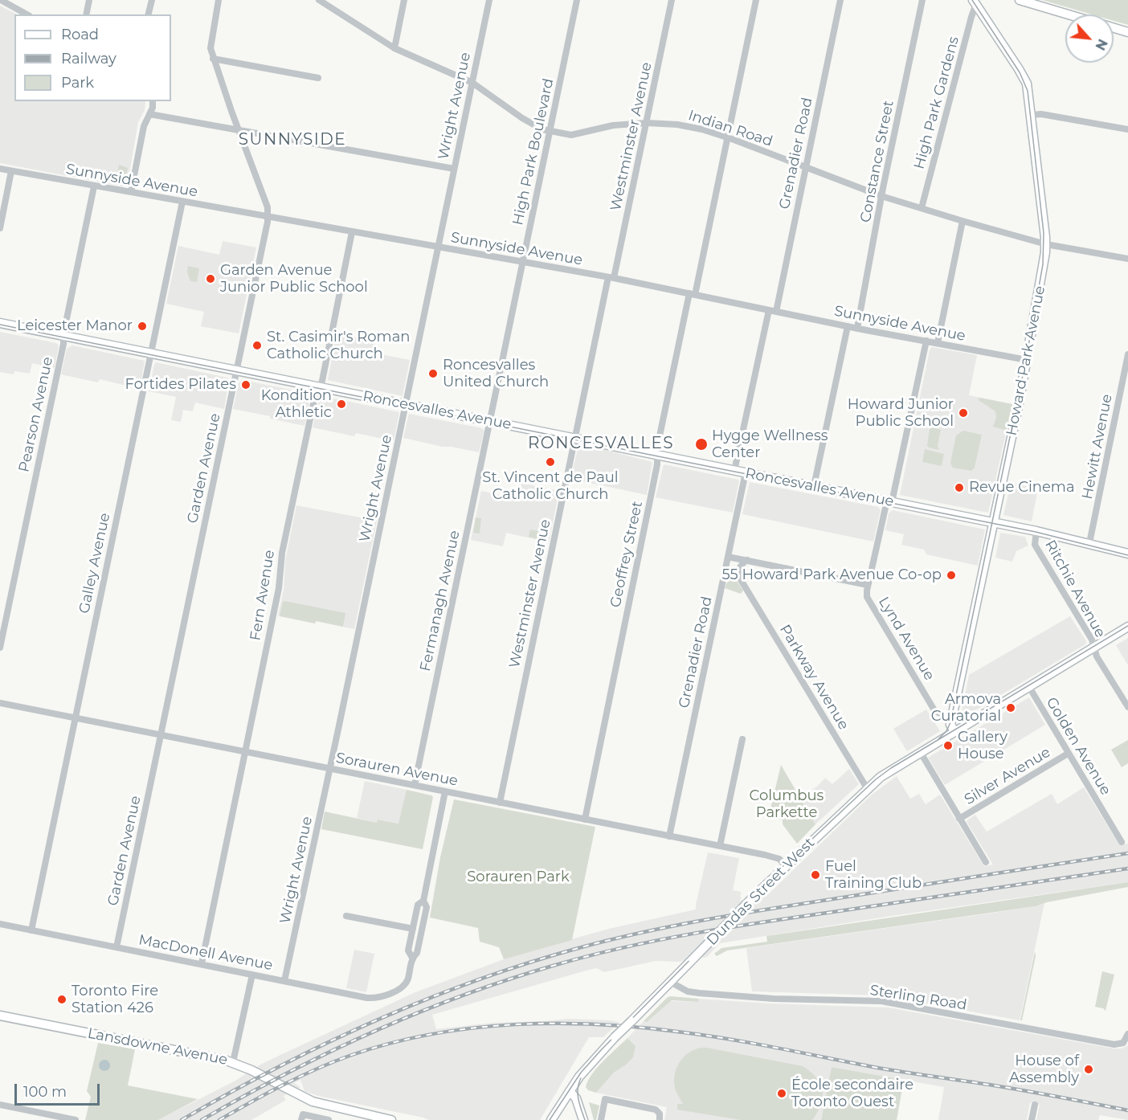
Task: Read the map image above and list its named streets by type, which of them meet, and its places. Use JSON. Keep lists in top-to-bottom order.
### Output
{
  "streets": {
    "street": [
      "High Park Gardens",
      "Wright Avenue",
      "Indian Road",
      "Westminster Avenue",
      "High Park Boulevard",
      "Grenadier Road",
      "Constance Street",
      "Sunnyside Avenue",
      "Howard Park Avenue",
      "Roncesvalles Avenue",
      "Pearson Avenue",
      "Hewitt Avenue",
      "Garden Avenue",
      "Geoffrey Street",
      "Galley Avenue",
      "Ritchie Avenue",
      "Fern Avenue",
      "Fermanagh Avenue",
      "Lynd Avenue",
      "Parkway Avenue",
      "Golden Avenue",
      "Sorauren Avenue",
      "Silver Avenue",
      "Dundas Street West",
      "MacDonell Avenue",
      "Sterling Road",
      "Lansdowne Avenue"
    ]
  },
  "crossings": [
    ["High Park Gardens", "Indian Road"],
    ["High Park Gardens", "Howard Park Avenue"],
    ["Wright Avenue", "Indian Road"],
    ["Wright Avenue", "Sunnyside Avenue"],
    ["Wright Avenue", "Roncesvalles Avenue"],
    ["Wright Avenue", "Sorauren Avenue"],
    ["Wright Avenue", "MacDonell Avenue"],
    ["Indian Road", "Westminster Avenue"],
    ["Indian Road", "High Park Boulevard"],
    ["Indian Road", "Grenadier Road"],
    ["Indian Road", "Constance Street"],
    ["Indian Road", "Howard Park Avenue"],
    ["Indian Road", "Geoffrey Street"],
    ["Westminster Avenue", "Sunnyside Avenue"],
    ["Westminster Avenue", "Roncesvalles Avenue"],
    ["Westminster Avenue", "Sorauren Avenue"],
    ["High Park Boulevard", "Sunnyside Avenue"],
    ["High Park Boulevard", "Roncesvalles Avenue"],
    ["High Park Boulevard", "Fermanagh Avenue"],
    ["Grenadier Road", "Sunnyside Avenue"],
    ["Grenadier Road", "Roncesvalles Avenue"],
    ["Grenadier Road", "Lynd Avenue"],
    ["Grenadier Road", "Sorauren Avenue"],
    ["Constance Street", "Sunnyside Avenue"],
    ["Sunnyside Avenue", "Howard Park Avenue"],
    ["Sunnyside Avenue", "Pearson Avenue"],
    ["Sunnyside Avenue", "Garden Avenue"],
    ["Sunnyside Avenue", "Geoffrey Street"],
    ["Sunnyside Avenue", "Galley Avenue"],
    ["Sunnyside Avenue", "Fern Avenue"],
    ["Howard Park Avenue", "Roncesvalles Avenue"],
    ["Howard Park Avenue", "Lynd Avenue"],
    ["Howard Park Avenue", "Dundas Street West"],
    ["Roncesvalles Avenue", "Pearson Avenue"],
    ["Roncesvalles Avenue", "Hewitt Avenue"],
    ["Roncesvalles Avenue", "Garden Avenue"],
    ["Roncesvalles Avenue", "Geoffrey Street"],
    ["Roncesvalles Avenue", "Galley Avenue"],
    ["Roncesvalles Avenue", "Ritchie Avenue"],
    ["Roncesvalles Avenue", "Fern Avenue"],
    ["Roncesvalles Avenue", "Fermanagh Avenue"],
    ["Garden Avenue", "Sorauren Avenue"],
    ["Garden Avenue", "MacDonell Avenue"],
    ["Geoffrey Street", "Sorauren Avenue"],
    ["Galley Avenue", "Sorauren Avenue"],
    ["Galley Avenue", "MacDonell Avenue"],
    ["Ritchie Avenue", "Dundas Street West"],
    ["Fern Avenue", "Sorauren Avenue"],
    ["Fern Avenue", "MacDonell Avenue"],
    ["Fermanagh Avenue", "Sorauren Avenue"],
    ["Parkway Avenue", "Dundas Street West"],
    ["Golden Avenue", "Silver Avenue"],
    ["Golden Avenue", "Dundas Street West"],
    ["Sorauren Avenue", "Dundas Street West"],
    ["Dundas Street West", "Sterling Road"]
  ],
  "districts": ["SUNNYSIDE", "RONCESVALLES"],
  "parks": ["Columbus Parkette", "Sorauren Park"],
  "places": [
    "Garden Avenue Junior Public School",
    "Leicester Manor",
    "St. Casimir's Roman Catholic Church",
    "Roncesvalles United Church",
    "Fortides Pilates",
    "Kondition Athletic",
    "Howard Junior Public School",
    "Hygge Wellness Center",
    "St. Vincent de Paul Catholic Church",
    "Revue Cinema",
    "55 Howard Park Avenue Co-op",
    "Armova Curatorial",
    "Gallery House",
    "Fuel Training Club",
    "Toronto Fire Station 426",
    "House of Assembly",
    "École secondaire Toronto Ouest"
  ],
  "legend": ["Road", "Railway", "Park"],
  "scale_bar": "100 m",
  "north": "bottom right"
}
